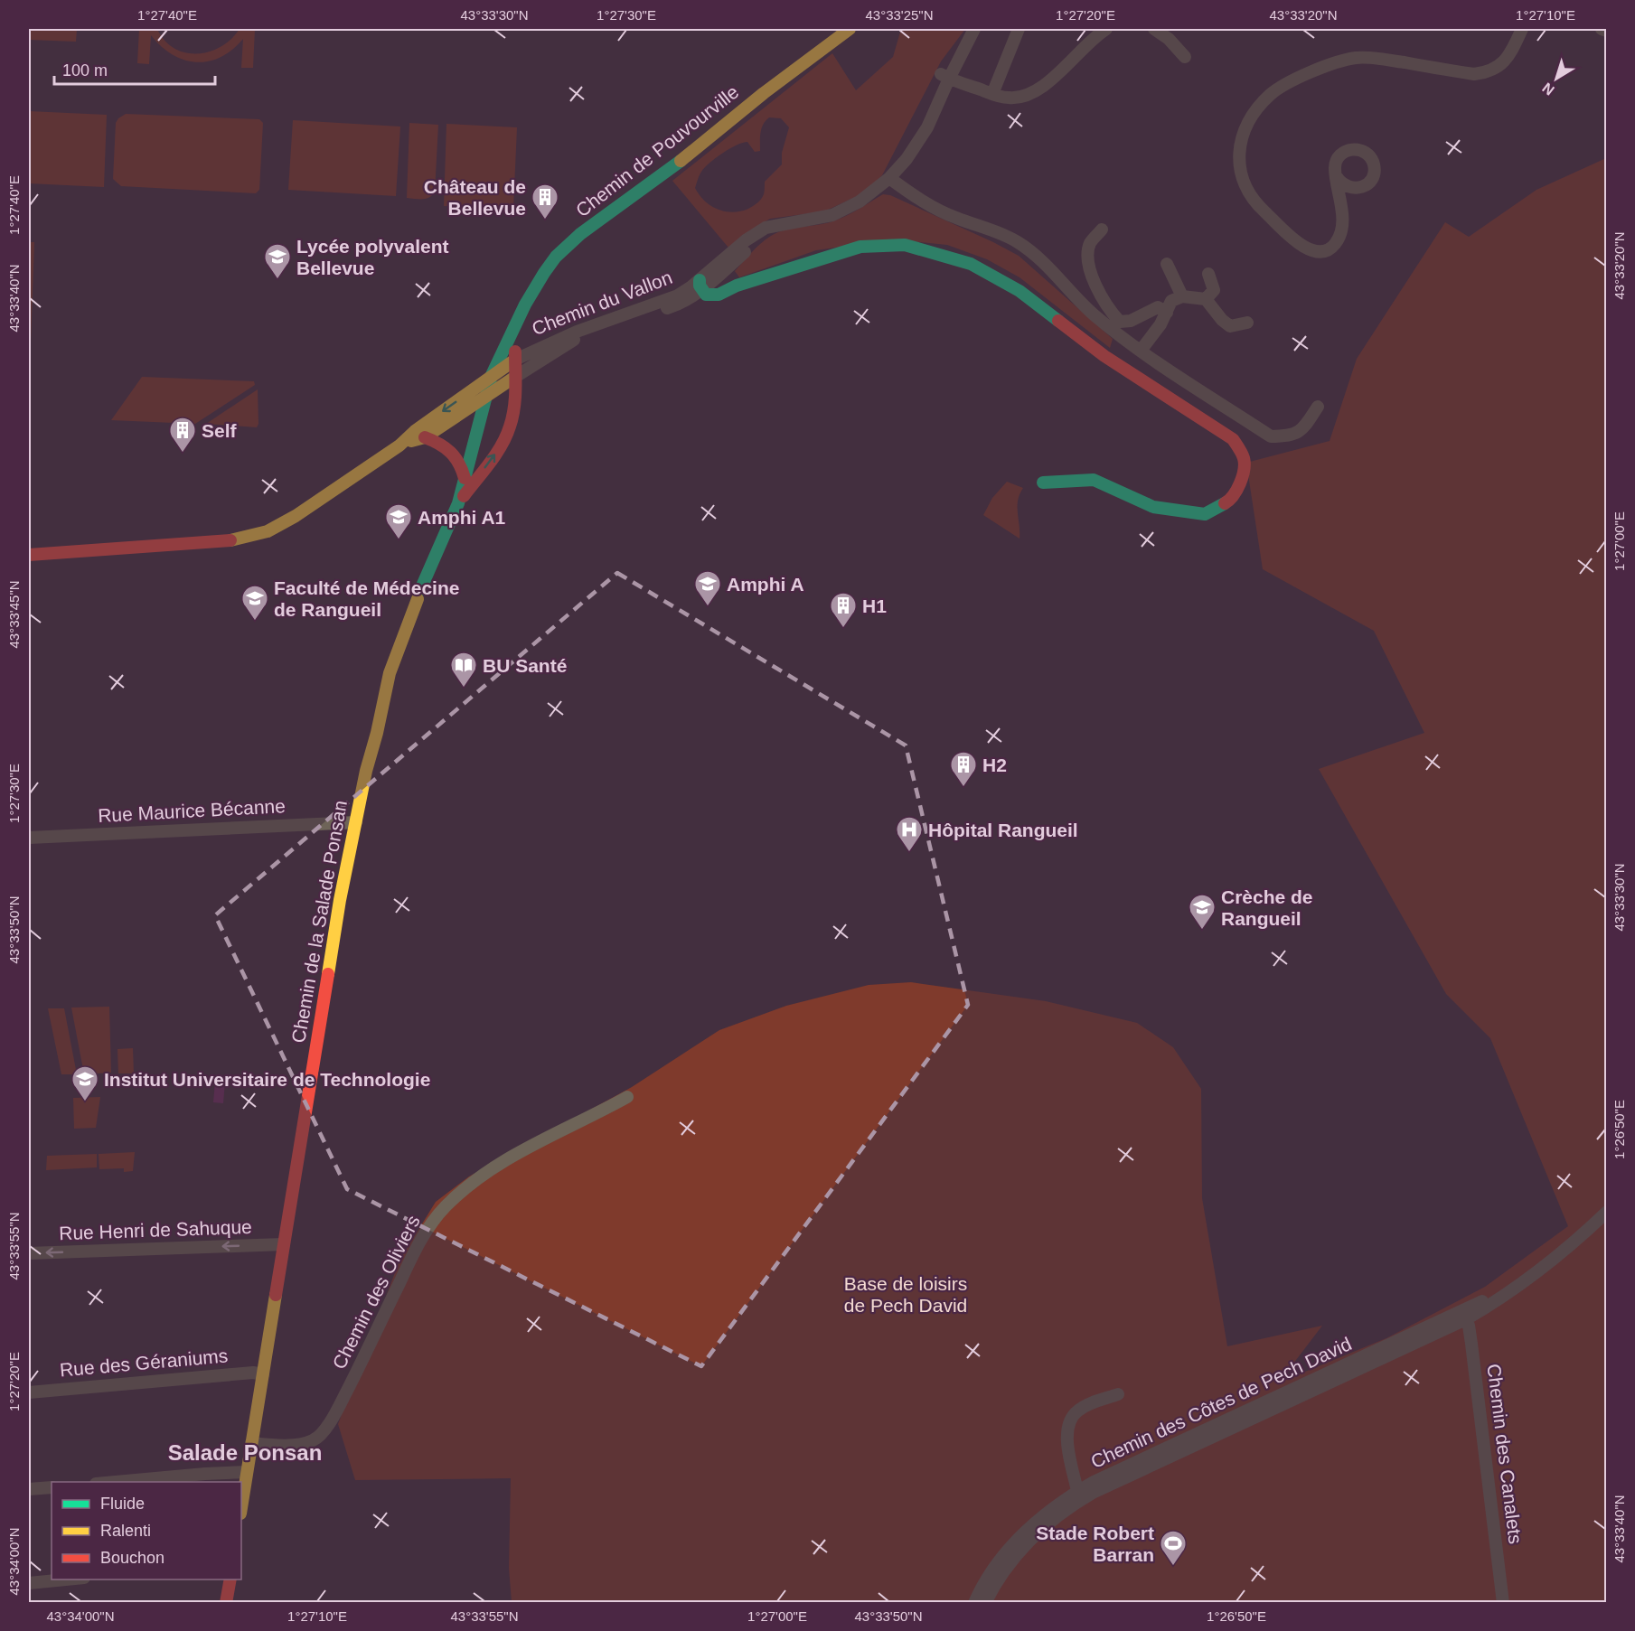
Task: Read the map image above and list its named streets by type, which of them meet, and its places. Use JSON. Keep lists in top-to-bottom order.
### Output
{
  "streets": {
    "street": [
      "Chemin de Pouvourville",
      "Chemin du Vallon",
      "Rue Maurice Bécanne",
      "Chemin de la Salade Ponsan",
      "Rue Henri de Sahuque",
      "Chemin des Oliviers",
      "Rue des Géraniums",
      "Chemin des Côtes de Pech David",
      "Chemin des Canalets"
    ]
  },
  "crossings": [
    ["Chemin de Pouvourville", "Chemin du Vallon"],
    ["Chemin de Pouvourville", "Chemin de la Salade Ponsan"],
    ["Chemin du Vallon", "Chemin de la Salade Ponsan"],
    ["Rue Maurice Bécanne", "Chemin de la Salade Ponsan"],
    ["Chemin de la Salade Ponsan", "Rue Henri de Sahuque"],
    ["Chemin de la Salade Ponsan", "Chemin des Oliviers"],
    ["Chemin de la Salade Ponsan", "Rue des Géraniums"],
    ["Chemin des Côtes de Pech David", "Chemin des Canalets"]
  ],
  "one_way": ["Rue Henri de Sahuque"],
  "districts": ["Salade Ponsan"],
  "parks": ["Base de loisirs de Pech David"],
  "places": {
    "building": [
      "Château de Bellevue",
      "Self",
      "H1",
      "H2"
    ],
    "school or university": [
      "Lycée polyvalent Bellevue",
      "Amphi A1",
      "Amphi A",
      "Faculté de Médecine de Rangueil",
      "Crèche de Rangueil",
      "Institut Universitaire de Technologie"
    ],
    "library": ["BU Santé"],
    "hospital": ["Hôpital Rangueil"],
    "sports": ["Stade Robert Barran"]
  },
  "legend": ["Fluide", "Ralenti", "Bouchon"],
  "scale_bar": "100 m",
  "north": "bottom left",
  "coordinates": [
    "1°27'40\"E",
    "43°33'30\"N",
    "1°27'30\"E",
    "43°33'25\"N",
    "1°27'20\"E",
    "43°33'20\"N",
    "1°27'10\"E",
    "43°33'40\"N",
    "1°27'00\"E",
    "43°33'45\"N",
    "43°33'50\"N",
    "1°26'50\"E",
    "43°33'55\"N",
    "43°34'00\"N"
  ]
}
